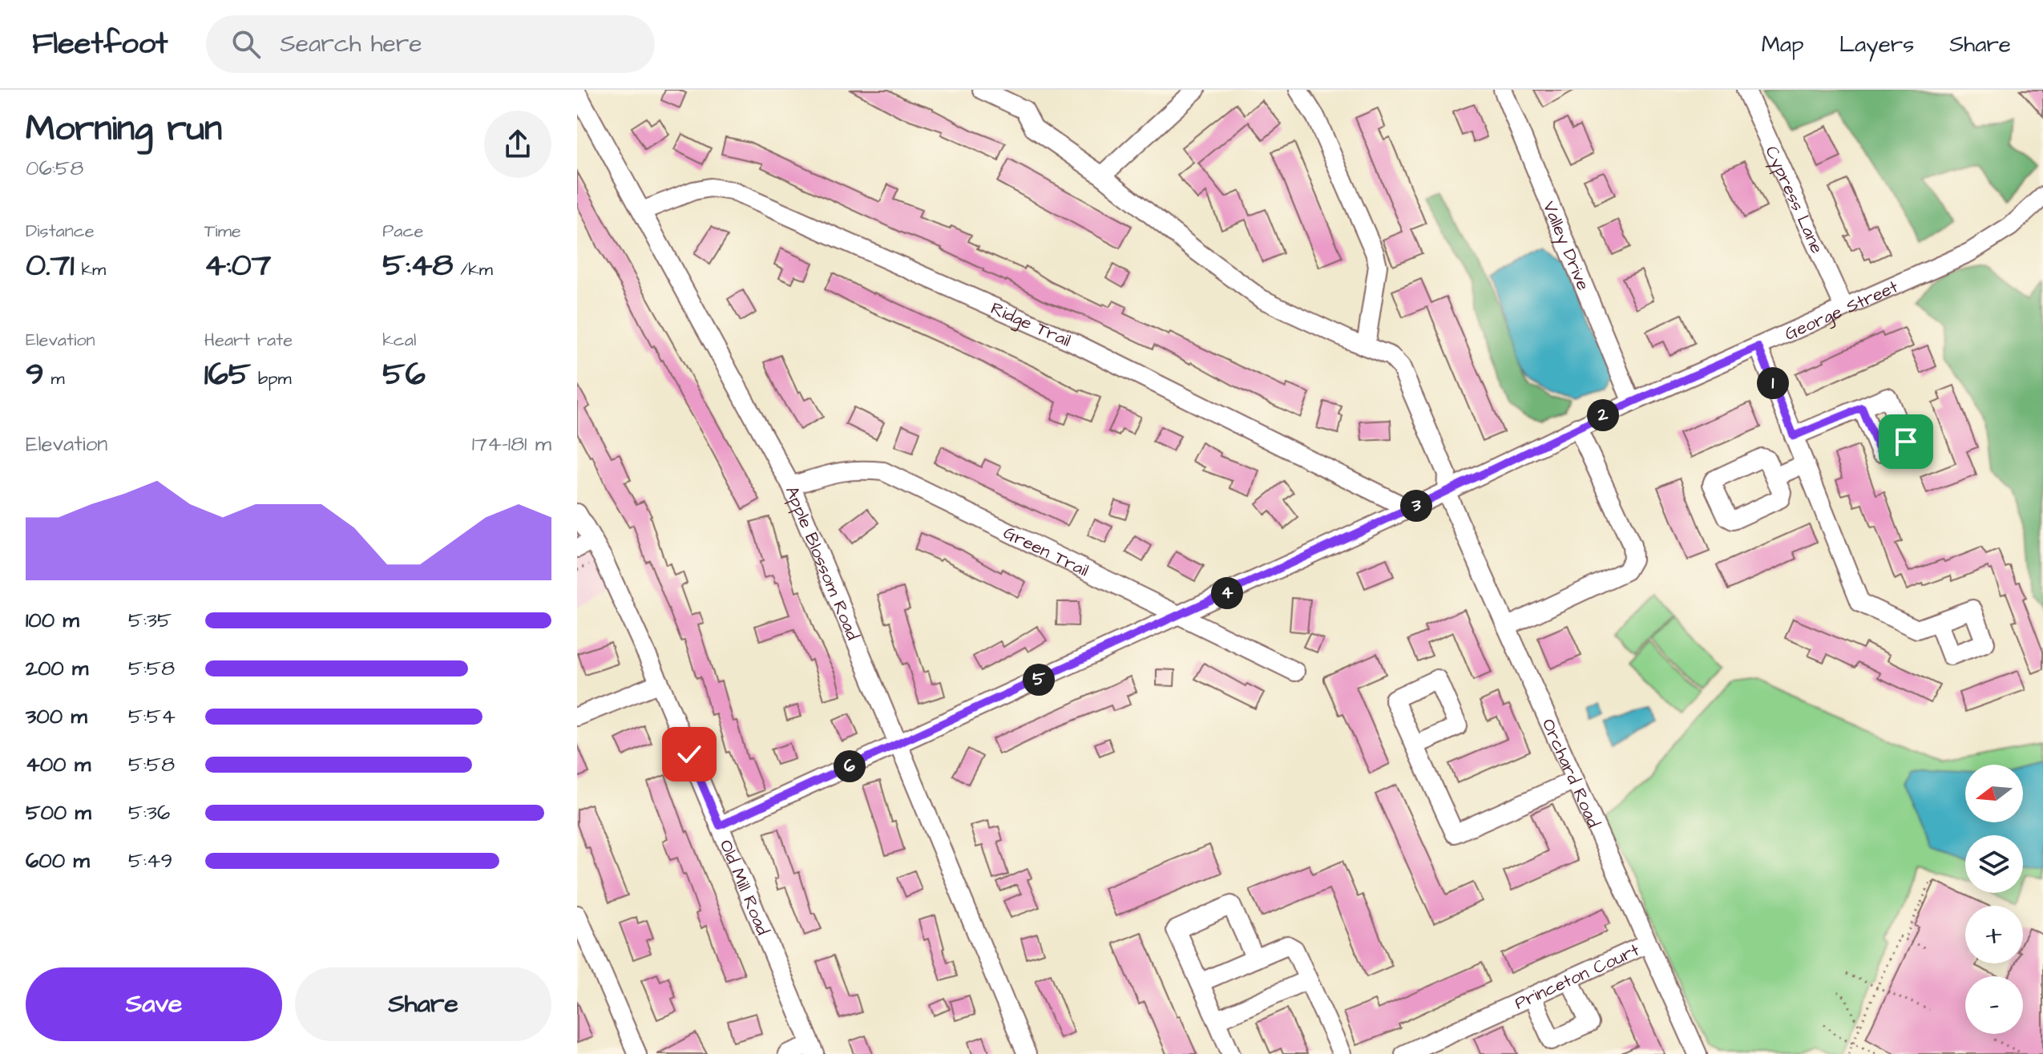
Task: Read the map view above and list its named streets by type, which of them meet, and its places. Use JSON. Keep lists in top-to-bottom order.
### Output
{
  "streets": {
    "street": [
      "Cypress Lane",
      "Valley Drive",
      "George Street",
      "Ridge Trail",
      "Green Trail",
      "Apple Blossom Road",
      "Orchard Road",
      "Old Mill Road",
      "Princeton Court"
    ]
  },
  "crossings": [
    ["Cypress Lane", "George Street"],
    ["Valley Drive", "George Street"],
    ["George Street", "Ridge Trail"],
    ["George Street", "Green Trail"],
    ["George Street", "Apple Blossom Road"],
    ["George Street", "Orchard Road"],
    ["George Street", "Old Mill Road"],
    ["Ridge Trail", "Apple Blossom Road"],
    ["Green Trail", "Apple Blossom Road"],
    ["Orchard Road", "Princeton Court"]
  ],
  "north": "left",
  "page": {
    "header": "Fleetfoot",
    "search": "Search here",
    "nav": ["Map", "Layers", "Share"],
    "heading": ["Morning run", "06:58"],
    "stats": [
      ["Distance", "0.71 km"],
      ["Time", "4:07"],
      ["Pace", "5:48 /km"],
      ["Elevation", "9 m"],
      ["Heart rate", "165 bpm"],
      ["kcal", "56"]
    ],
    "pins": [
      "1",
      "2",
      "3",
      "4",
      "5",
      "6"
    ],
    "chart": ["Elevation", "174–181 m"],
    "list": [
      {
        "name": "100 m",
        "note": "5:35"
      },
      {
        "name": "200 m",
        "note": "5:58"
      },
      {
        "name": "300 m",
        "note": "5:54"
      },
      {
        "name": "400 m",
        "note": "5:58"
      },
      {
        "name": "500 m",
        "note": "5:36"
      },
      {
        "name": "600 m",
        "note": "5:49"
      }
    ],
    "map_buttons": ["+", "−"],
    "buttons": ["Save", "Share"]
  }
}
